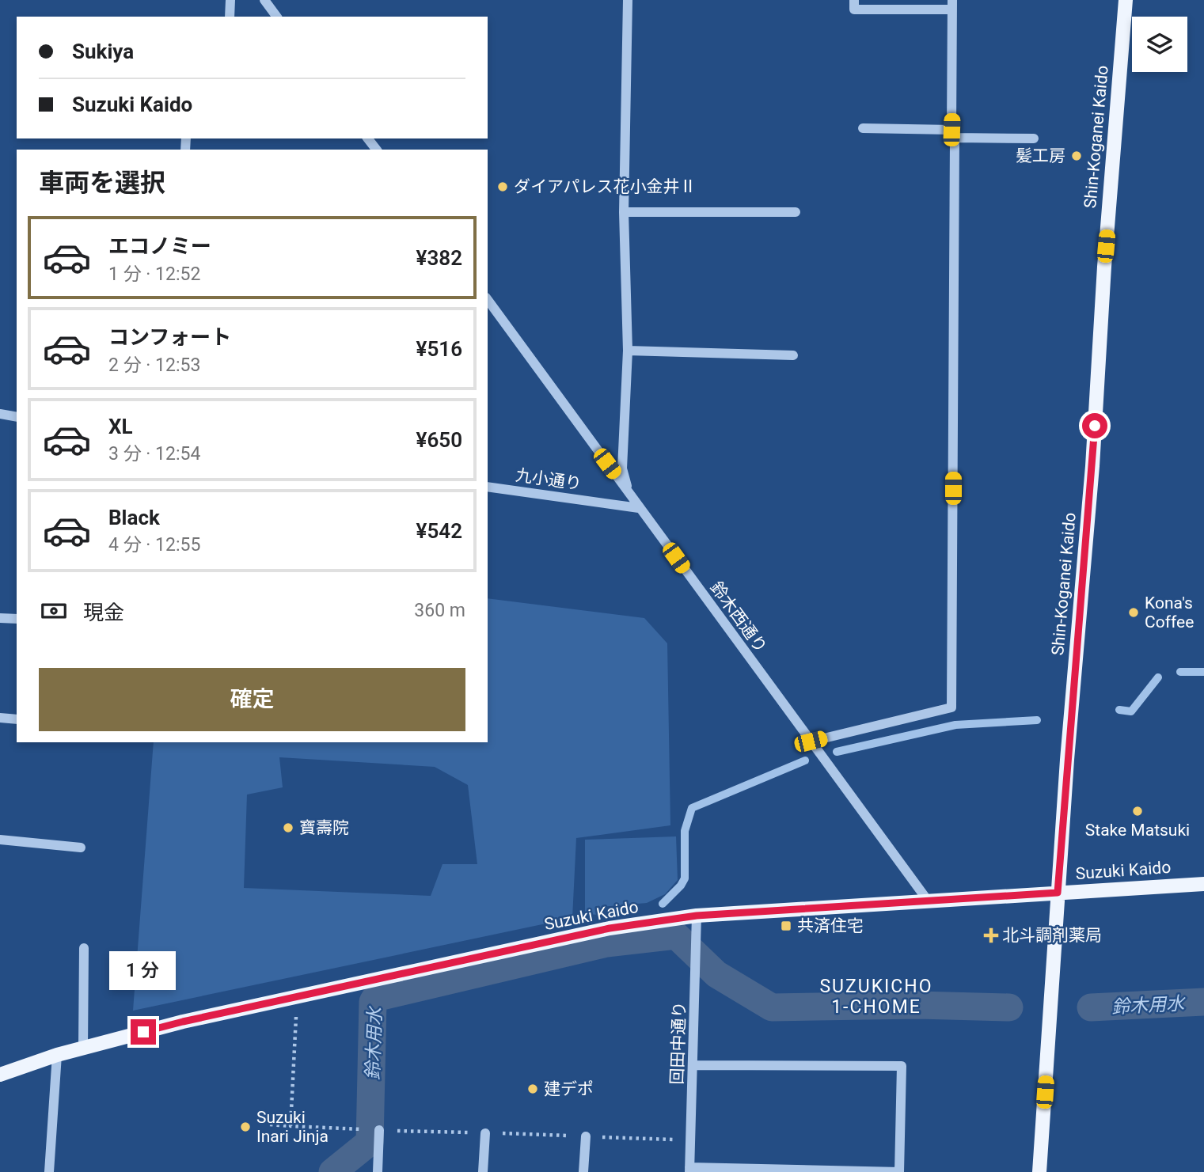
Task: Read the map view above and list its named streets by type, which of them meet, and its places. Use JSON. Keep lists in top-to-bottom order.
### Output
{
  "streets": {
    "main road": ["Shin-Koganei Kaido", "Suzuki Kaido"],
    "street": ["九小通り", "鈴木西通り", "回田中通り"]
  },
  "crossings": [
    ["Shin-Koganei Kaido", "Suzuki Kaido"],
    ["九小通り", "鈴木西通り"],
    ["鈴木西通り", "Suzuki Kaido"],
    ["Suzuki Kaido", "回田中通り"]
  ],
  "districts": ["SUZUKICHO 1-CHOME"],
  "water": ["鈴木用水"],
  "places": {
    "other": [
      "髪工房",
      "ダイアパレス花小金井Ⅱ",
      "Kona's Coffee",
      "Stake Matsuki",
      "寶壽院",
      "建デポ",
      "Suzuki Inari Jinja"
    ],
    "transit": ["共済住宅"],
    "health": ["北斗調剤薬局"]
  },
  "page": {
    "banner": ["Sukiya", "Suzuki Kaido"],
    "heading": "車両を選択",
    "list": [
      {
        "name": "エコノミー",
        "note": "1 分 · 12:52",
        "value": "¥382"
      },
      {
        "name": "コンフォート",
        "note": "2 分 · 12:53",
        "value": "¥516"
      },
      {
        "name": "XL",
        "note": "3 分 · 12:54",
        "value": "¥650"
      },
      {
        "name": "Black",
        "note": "4 分 · 12:55",
        "value": "¥542"
      }
    ],
    "pay": ["現金", "360 m"],
    "buttons": "確定",
    "bubble": "1 分"
  }
}
